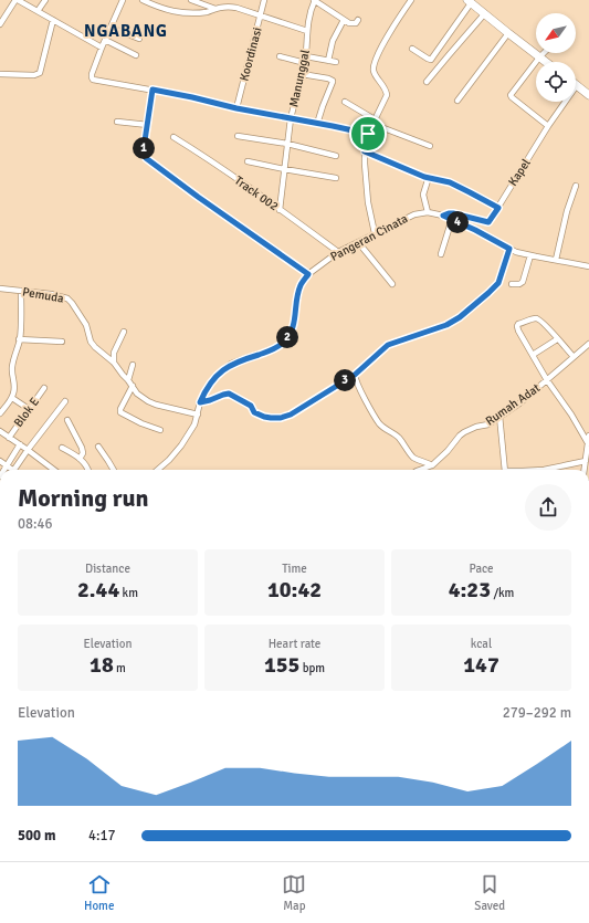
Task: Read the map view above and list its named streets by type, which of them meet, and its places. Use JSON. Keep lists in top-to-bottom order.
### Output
{
  "streets": {
    "street": [
      "Koordinasi",
      "Manunggal",
      "Kapel",
      "Track 002",
      "Pangeran Cinata",
      "Pemuda",
      "Rumah Adat",
      "Blok E"
    ]
  },
  "crossings": [
    ["Manunggal", "Track 002"],
    ["Kapel", "Pangeran Cinata"],
    ["Track 002", "Pangeran Cinata"]
  ],
  "districts": ["NGABANG"],
  "north": "bottom left",
  "page": {
    "pins": [
      "1",
      "4",
      "2",
      "3"
    ],
    "heading": ["Morning run", "08:46"],
    "stats": [
      ["Distance", "2.44 km"],
      ["Time", "10:42"],
      ["Pace", "4:23 /km"],
      ["Elevation", "18 m"],
      ["Heart rate", "155 bpm"],
      ["kcal", "147"]
    ],
    "chart": ["Elevation", "279–292 m"],
    "list": [
      {
        "name": "500 m",
        "note": "4:17"
      }
    ],
    "tabs": ["Home", "Map", "Saved"]
  }
}
